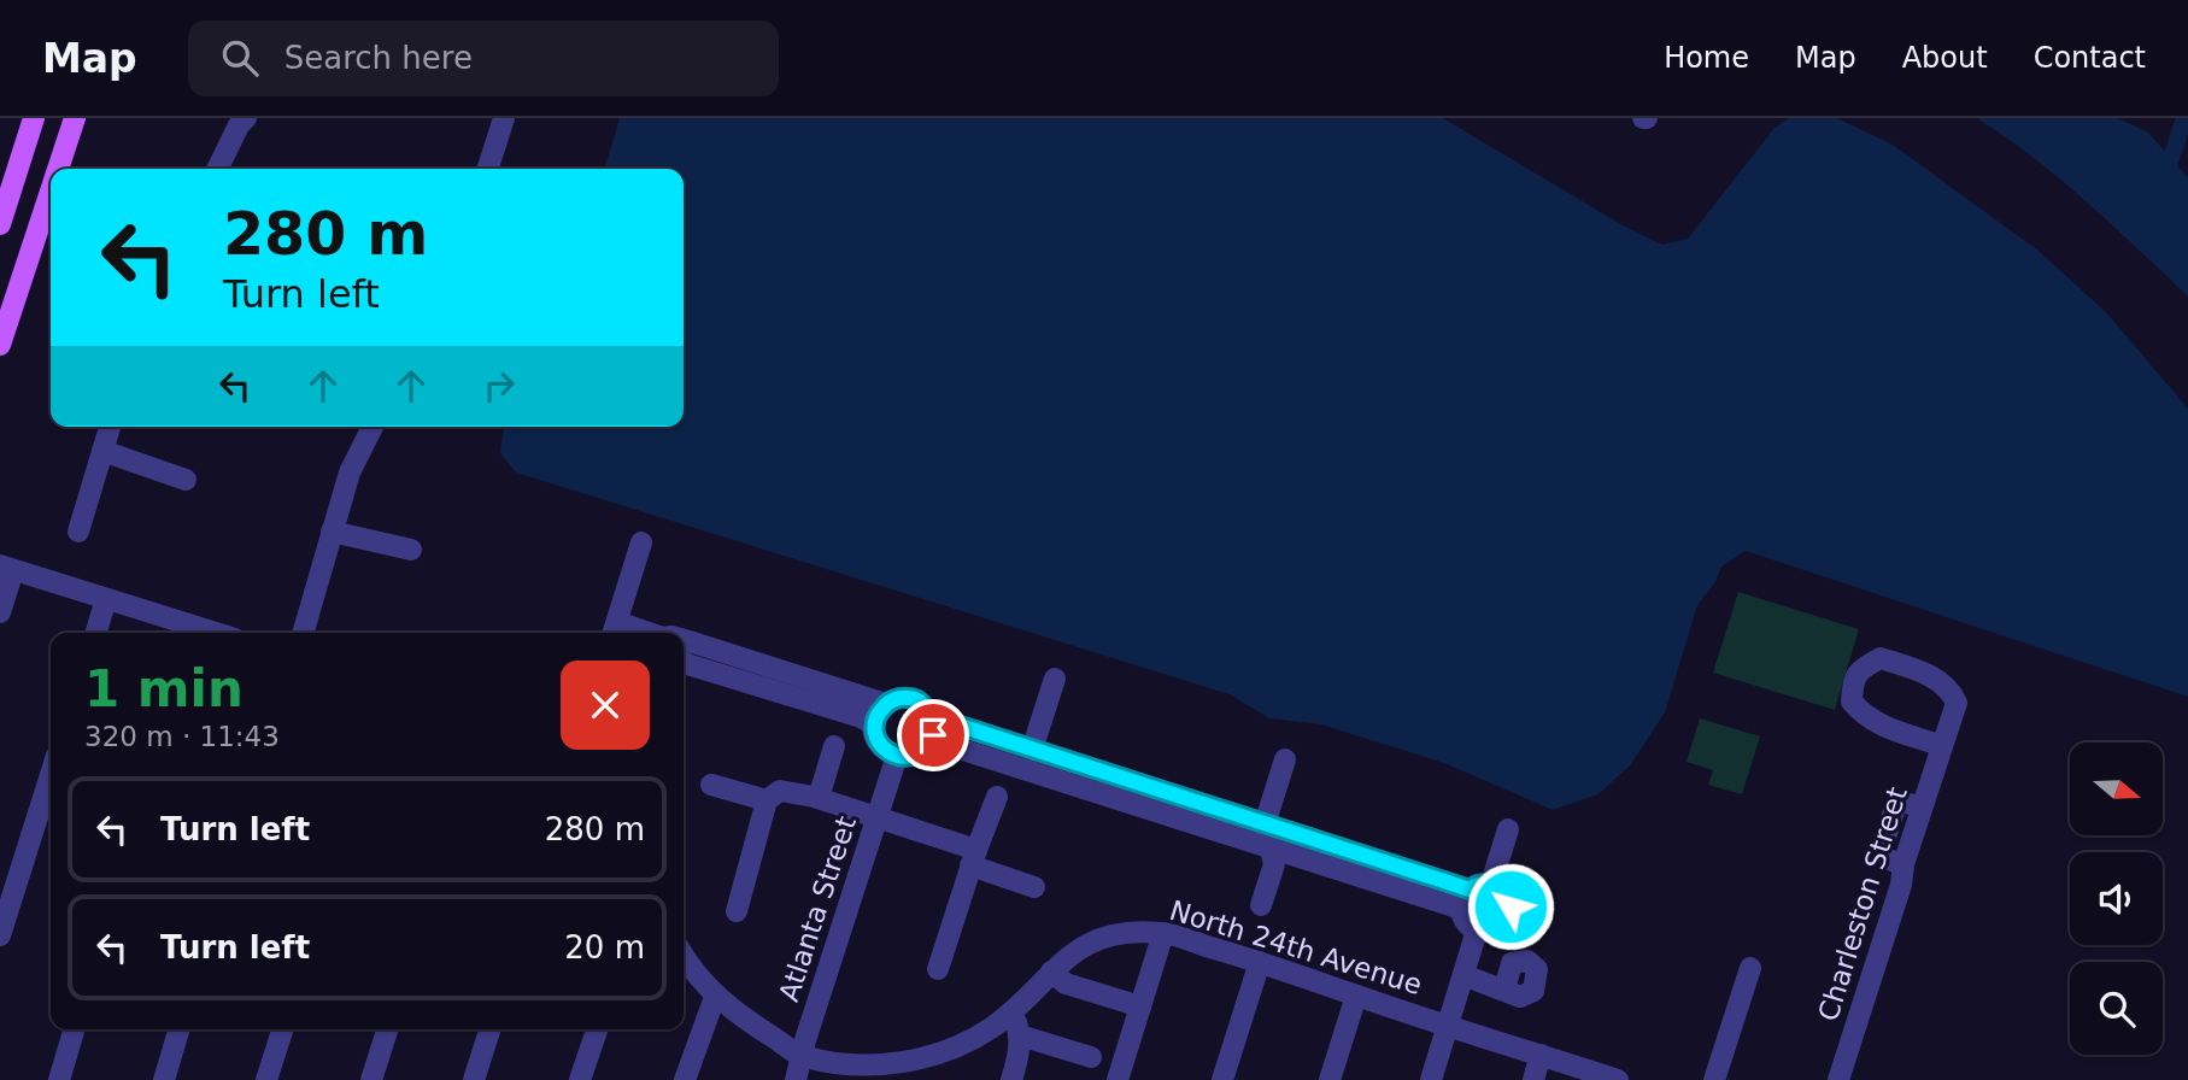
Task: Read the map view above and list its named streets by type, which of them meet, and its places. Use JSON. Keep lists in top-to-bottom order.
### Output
{
  "streets": {
    "street": ["Charleston Street", "Atlanta Street", "North 24th Avenue"]
  },
  "crossings": [
    ["Atlanta Street", "North 24th Avenue"]
  ],
  "north": "right",
  "page": {
    "header": "Map",
    "search": "Search here",
    "nav": [
      "Home",
      "Map",
      "About",
      "Contact"
    ],
    "turn": ["280 m", "Turn left"],
    "heading": ["1 min", "320 m · 11:43"],
    "list": [
      {
        "name": "Turn left",
        "value": "280 m"
      },
      {
        "name": "Turn left",
        "value": "20 m"
      }
    ]
  }
}
